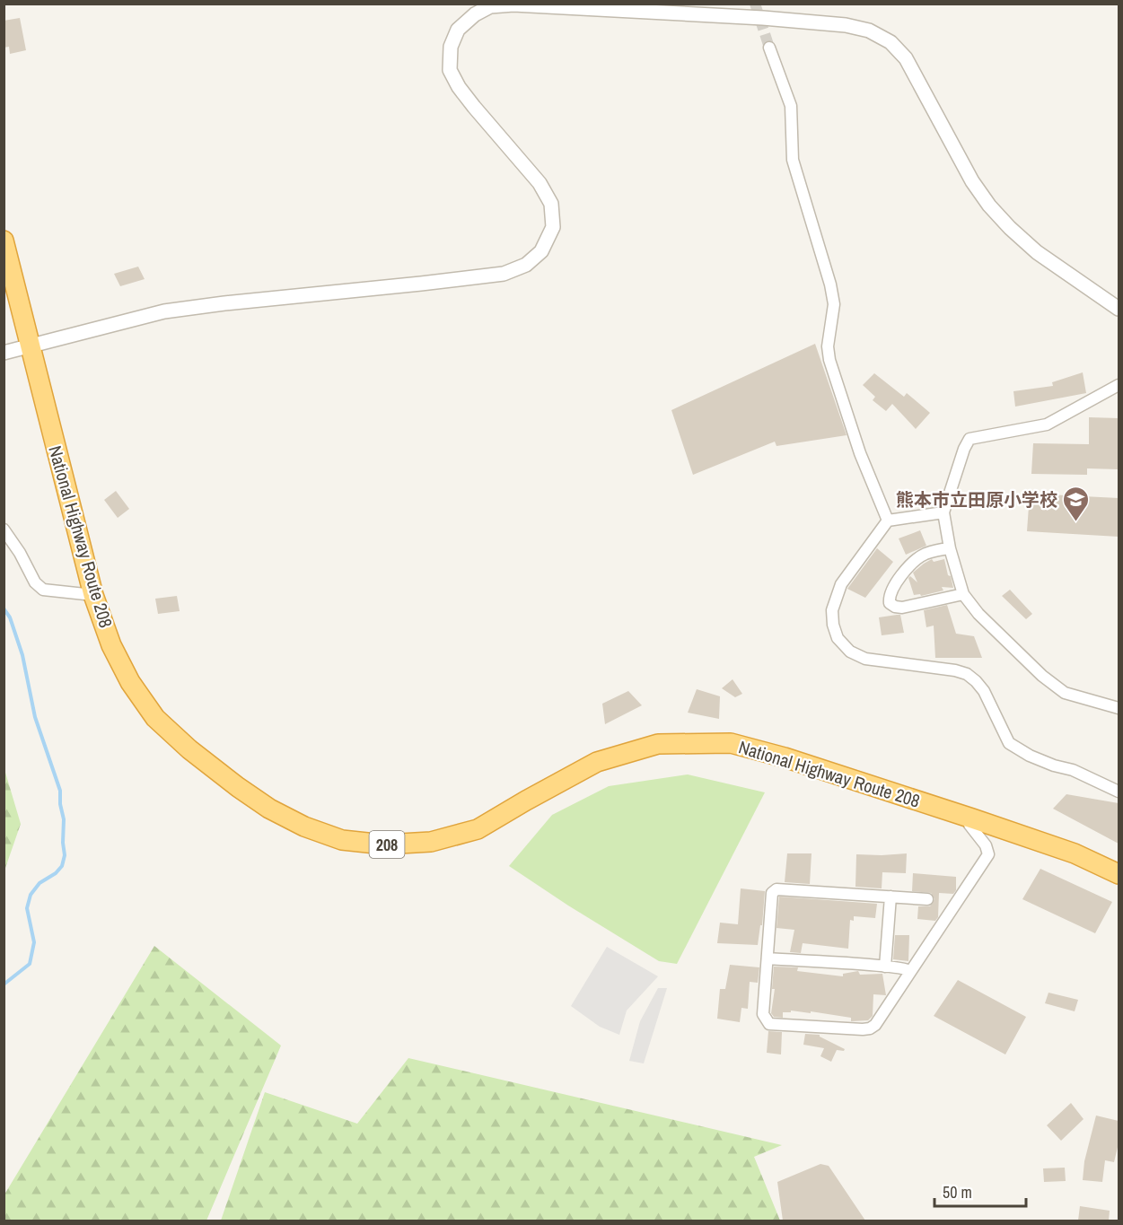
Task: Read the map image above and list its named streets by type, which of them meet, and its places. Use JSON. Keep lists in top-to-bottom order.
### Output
{
  "streets": {
    "highway": ["National Highway Route 208", "208"]
  },
  "places": {
    "school or university": ["熊本市立田原小学校"]
  },
  "scale_bar": "50 m"
}
